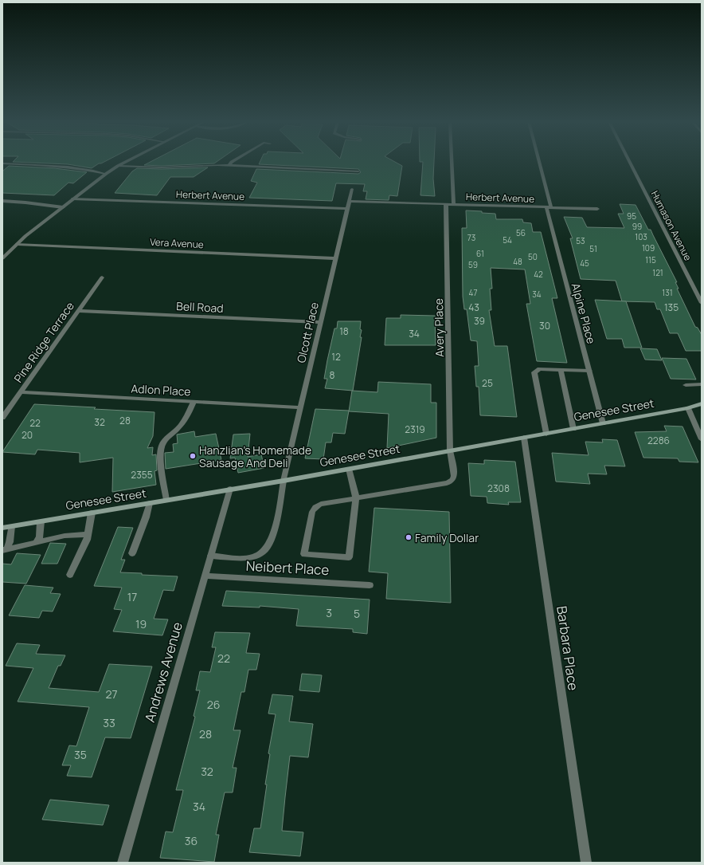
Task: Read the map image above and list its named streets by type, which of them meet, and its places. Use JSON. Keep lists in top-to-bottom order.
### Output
{
  "streets": {
    "main road": ["Genesee Street"],
    "street": [
      "Herbert Avenue",
      "Humason Avenue",
      "Vera Avenue",
      "Bell Road",
      "Alpine Place",
      "Avery Place",
      "Olcott Place",
      "Pine Ridge Terrace",
      "Adlon Place",
      "Neibert Place",
      "Barbara Place",
      "Andrews Avenue"
    ]
  },
  "crossings": [
    ["Herbert Avenue", "Alpine Place"],
    ["Herbert Avenue", "Avery Place"],
    ["Herbert Avenue", "Olcott Place"],
    ["Vera Avenue", "Olcott Place"],
    ["Bell Road", "Olcott Place"],
    ["Bell Road", "Pine Ridge Terrace"],
    ["Alpine Place", "Genesee Street"],
    ["Avery Place", "Genesee Street"],
    ["Olcott Place", "Adlon Place"],
    ["Olcott Place", "Genesee Street"],
    ["Olcott Place", "Andrews Avenue"],
    ["Pine Ridge Terrace", "Adlon Place"],
    ["Genesee Street", "Barbara Place"],
    ["Genesee Street", "Andrews Avenue"],
    ["Neibert Place", "Andrews Avenue"]
  ],
  "places": ["Hanzlian's Homemade Sausage And Deli", "Family Dollar"],
  "house_numbers": [
    "95",
    "99",
    "56",
    "103",
    "73",
    "54",
    "53",
    "109",
    "51",
    "61",
    "50",
    "115",
    "48",
    "45",
    "59",
    "121",
    "42",
    "47",
    "131",
    "34",
    "43",
    "135",
    "39",
    "30",
    "18",
    "34",
    "12",
    "8",
    "25",
    "28",
    "32",
    "22",
    "2319",
    "20",
    "2286",
    "2355",
    "2308",
    "17",
    "3",
    "5",
    "19",
    "22",
    "27",
    "26",
    "33",
    "28",
    "35",
    "32",
    "34",
    "36"
  ]
}
